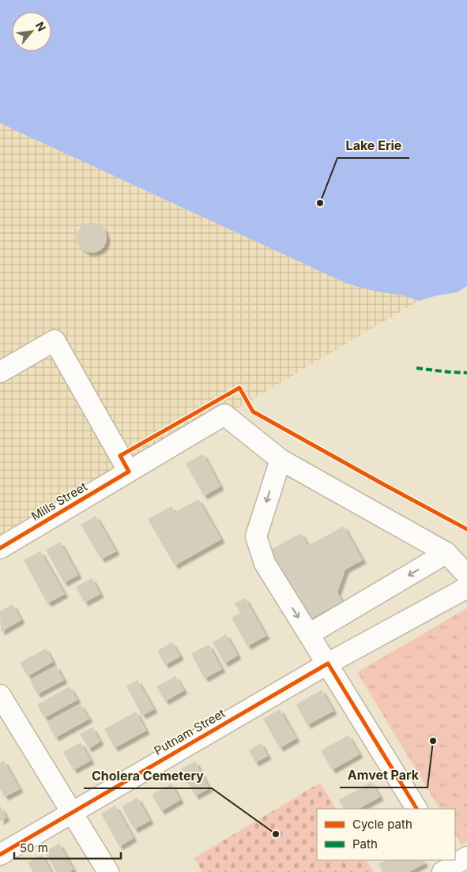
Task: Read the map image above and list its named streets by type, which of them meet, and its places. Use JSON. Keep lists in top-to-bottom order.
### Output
{
  "streets": {
    "street": ["Mills Street", "Putnam Street"]
  },
  "places": ["Lake Erie", "Amvet Park", "Cholera Cemetery"],
  "legend": ["Cycle path", "Path"],
  "scale_bar": "50 m",
  "north": "top right"
}
